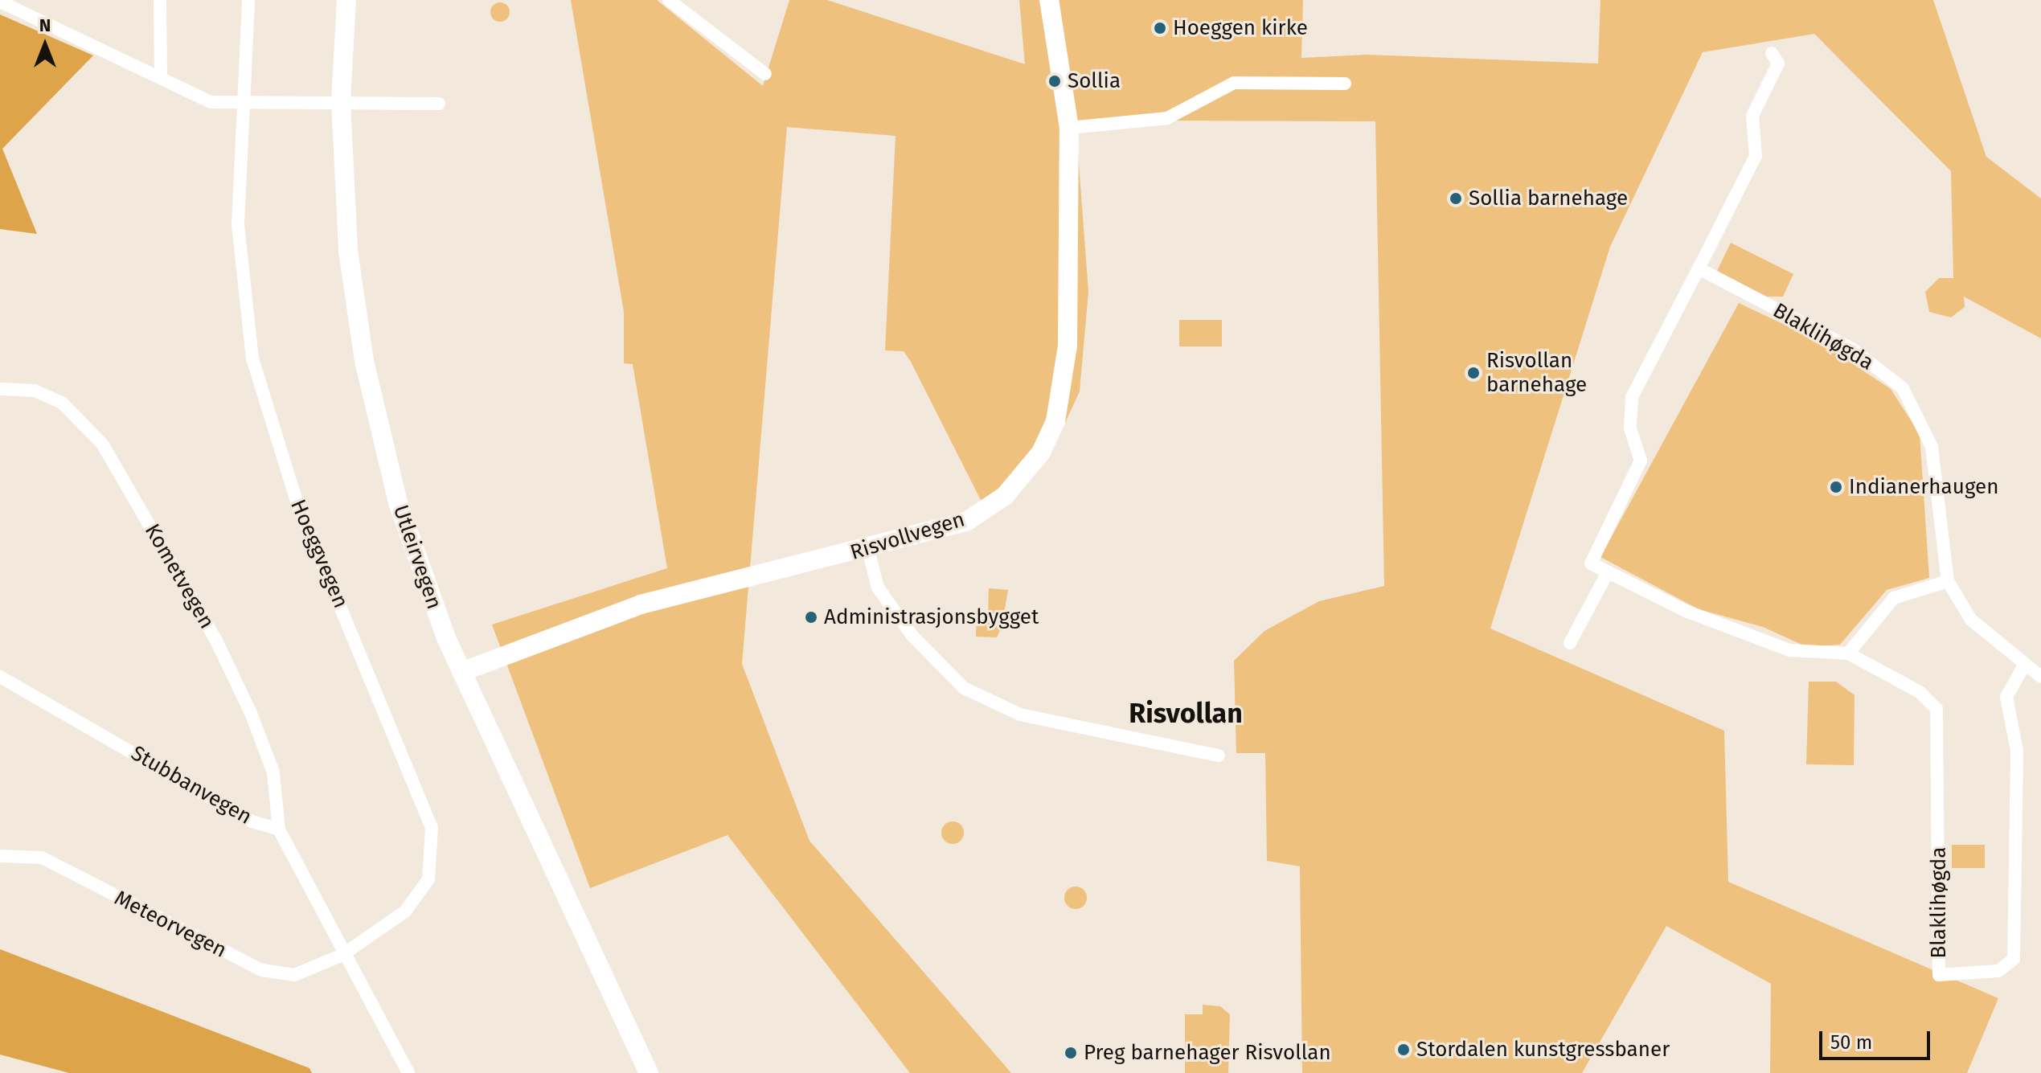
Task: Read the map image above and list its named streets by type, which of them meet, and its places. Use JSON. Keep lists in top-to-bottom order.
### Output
{
  "streets": {
    "main road": ["Risvollvegen", "Utleirvegen"],
    "street": [
      "Blaklihøgda",
      "Hoeggvegen",
      "Kometvegen",
      "Stubbanvegen",
      "Meteorvegen"
    ]
  },
  "crossings": [
    ["Risvollvegen", "Utleirvegen"],
    ["Hoeggvegen", "Stubbanvegen"],
    ["Hoeggvegen", "Meteorvegen"],
    ["Kometvegen", "Stubbanvegen"],
    ["Stubbanvegen", "Meteorvegen"]
  ],
  "districts": ["Risvollan"],
  "places": [
    "Hoeggen kirke",
    "Sollia",
    "Sollia barnehage",
    "Risvollan barnehage",
    "Indianerhaugen",
    "Administrasjonsbygget",
    "Stordalen kunstgressbaner",
    "Preg barnehager Risvollan"
  ],
  "scale_bar": "50 m",
  "north": "top"
}
